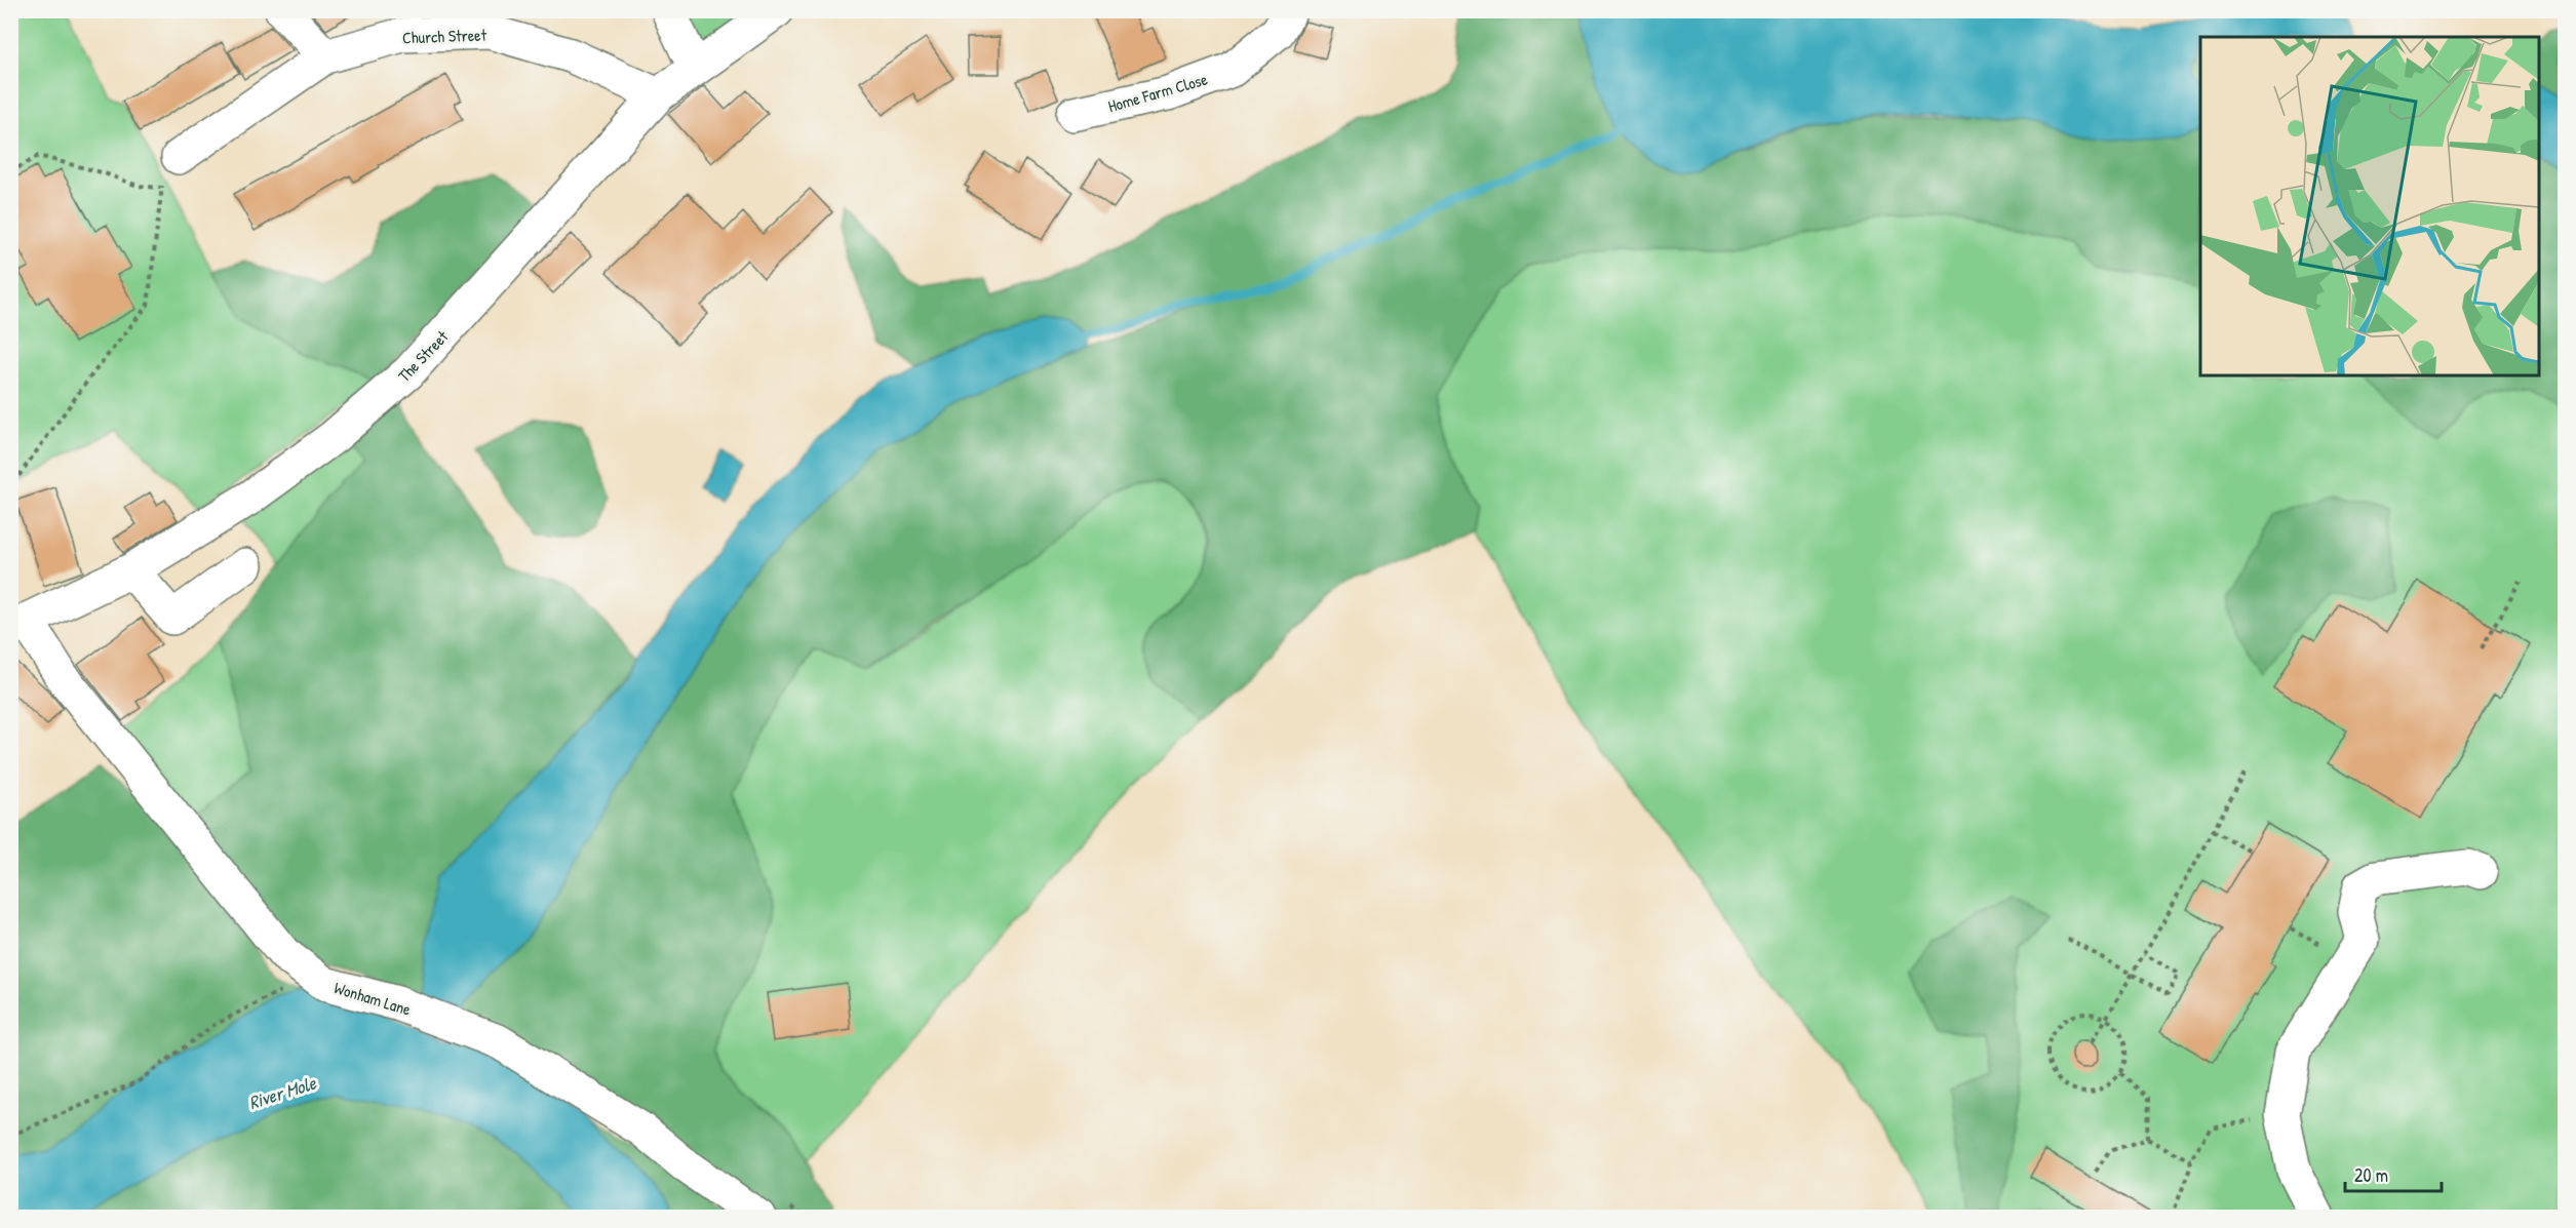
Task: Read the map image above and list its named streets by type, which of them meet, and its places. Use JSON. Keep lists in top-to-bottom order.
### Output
{
  "streets": {
    "street": [
      "Church Street",
      "Home Farm Close",
      "The Street",
      "Wonham Lane"
    ]
  },
  "crossings": [
    ["Church Street", "The Street"],
    ["The Street", "Wonham Lane"]
  ],
  "water": ["River Mole"],
  "scale_bar": "20 m"
}
